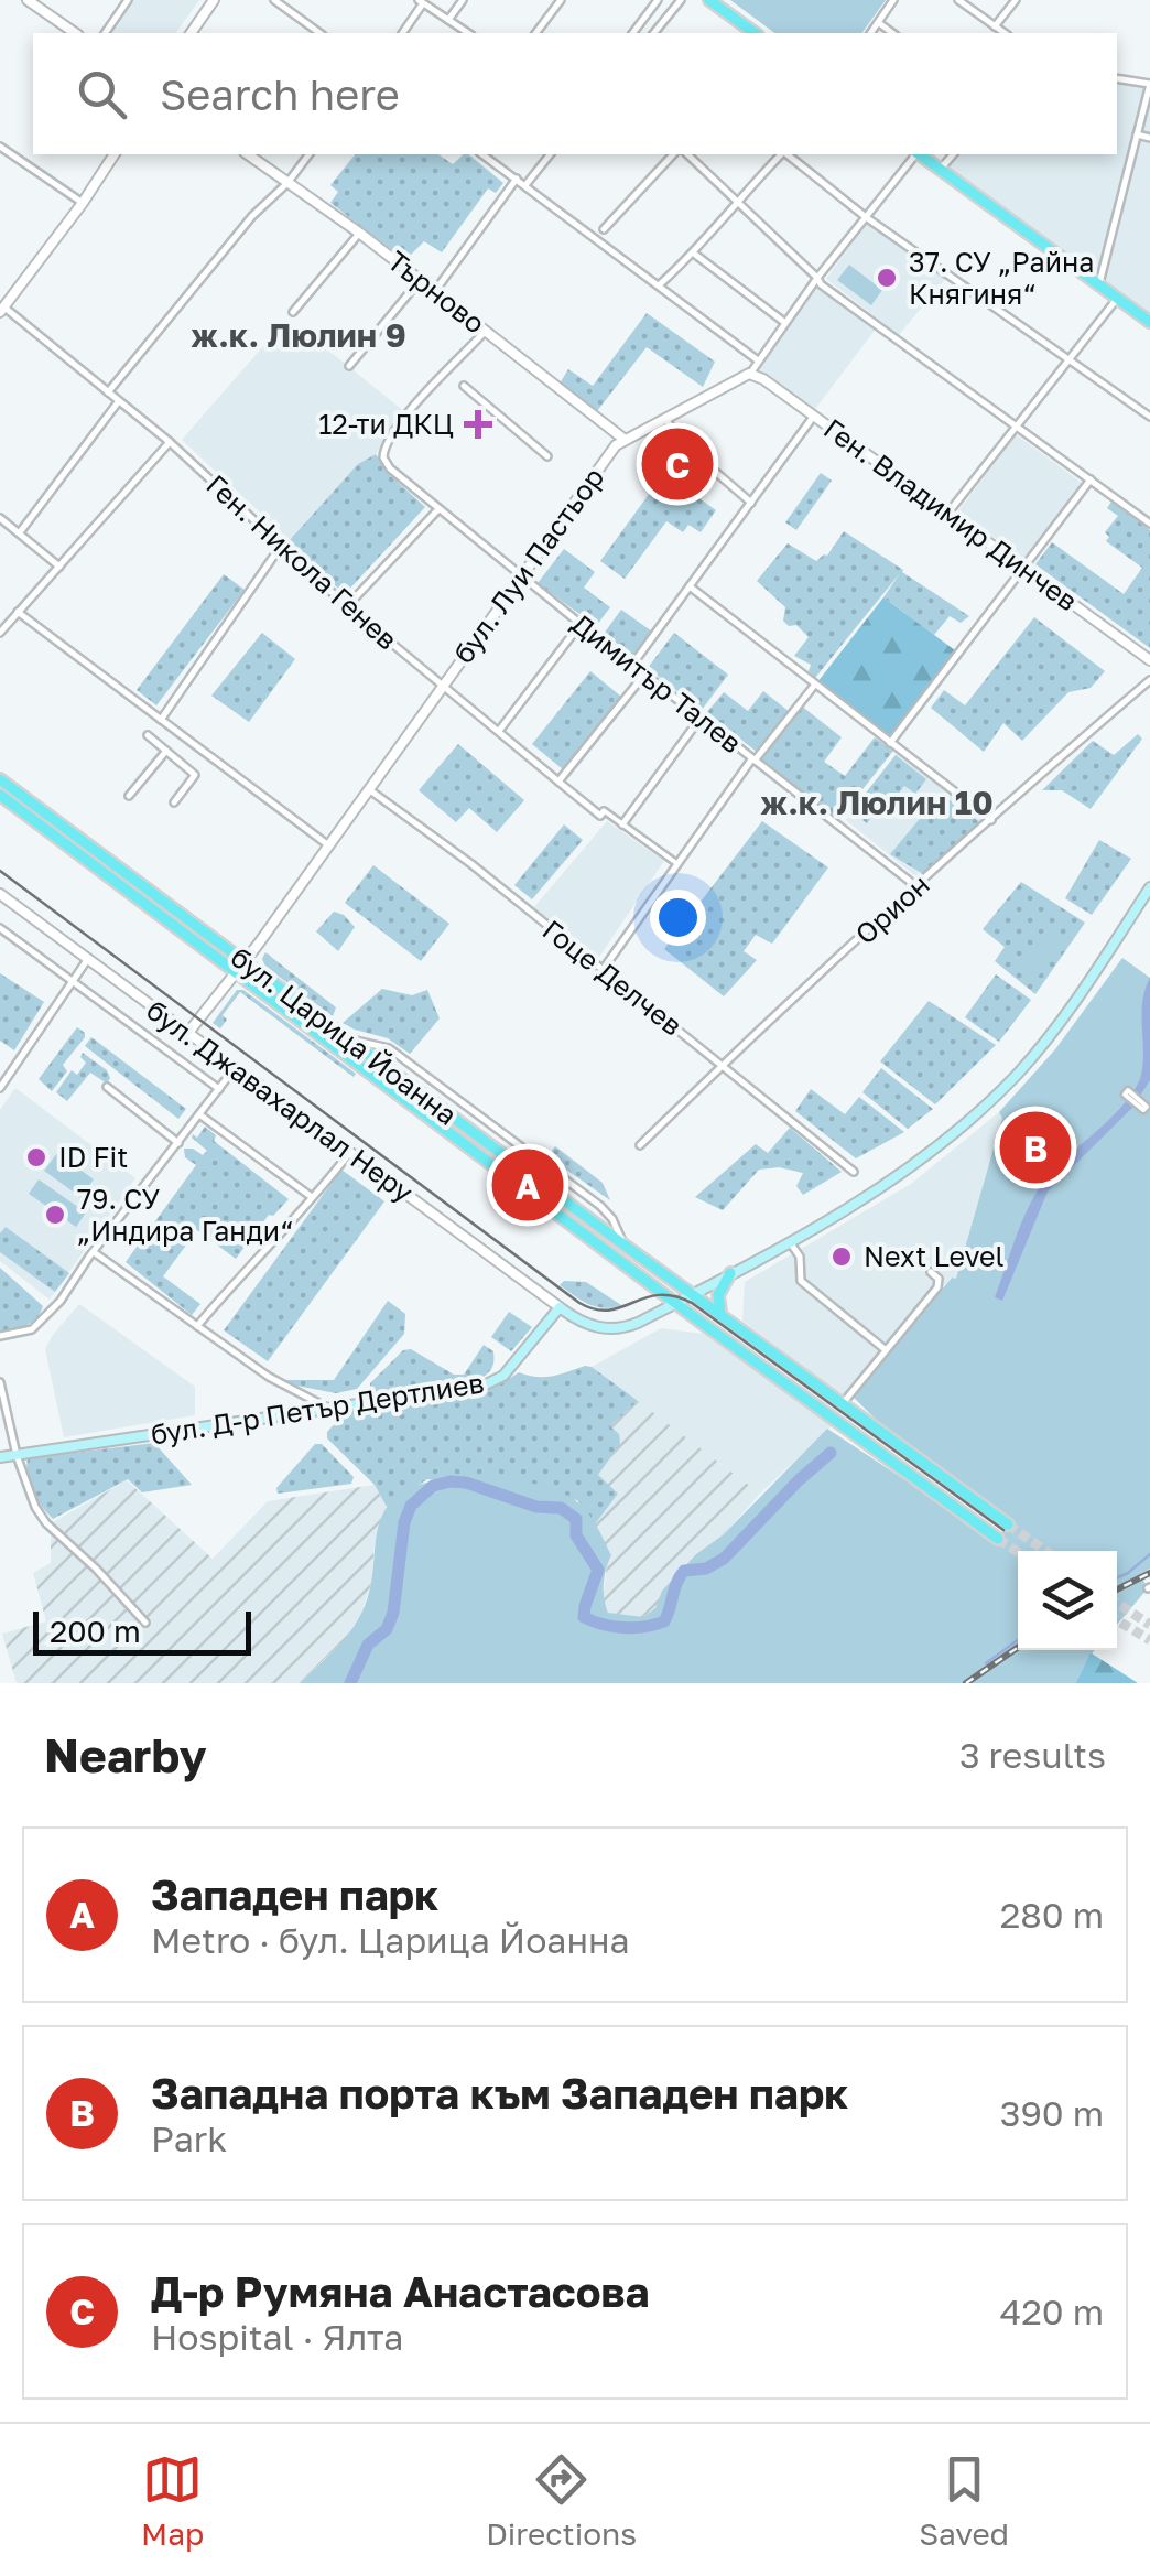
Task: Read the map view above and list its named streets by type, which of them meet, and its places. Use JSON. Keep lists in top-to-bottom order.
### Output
{
  "streets": {
    "main road": ["бул. Царица Йоанна", "бул. Д-р Петър Дертлиев"],
    "street": [
      "Търново",
      "Ген. Владимир Динчев",
      "Ген. Никола Генев",
      "бул. Луи Пастьор",
      "Димитър Талев",
      "Орион",
      "Гоце Делчев",
      "бул. Джавахарлал Неру"
    ]
  },
  "crossings": [
    ["Търново", "бул. Луи Пастьор"],
    ["Търново", "Димитър Талев"],
    ["Ген. Владимир Динчев", "бул. Луи Пастьор"],
    ["Ген. Никола Генев", "бул. Луи Пастьор"],
    ["бул. Луи Пастьор", "Димитър Талев"],
    ["бул. Луи Пастьор", "Гоце Делчев"],
    ["бул. Луи Пастьор", "бул. Царица Йоанна"],
    ["бул. Луи Пастьор", "бул. Джавахарлал Неру"],
    ["Димитър Талев", "Орион"],
    ["Орион", "Гоце Делчев"],
    ["бул. Джавахарлал Неру", "бул. Д-р Петър Дертлиев"]
  ],
  "districts": ["ж.к. Люлин 9", "ж.к. Люлин 10"],
  "places": {
    "other": [
      "37. СУ „Райна Княгиня“",
      "ID Fit",
      "79. СУ „Индира Ганди“",
      "Next Level"
    ],
    "health": ["12-ти ДКЦ"]
  },
  "scale_bar": "200 m",
  "page": {
    "search": "Search here",
    "pins": ["C", "B", "A"],
    "scale": "200 m",
    "heading": ["Nearby", "3 results"],
    "list": [
      {
        "mark": "A",
        "name": "Западен парк",
        "note": "Metro · бул. Царица Йоанна",
        "value": "280 m"
      },
      {
        "mark": "B",
        "name": "Западна порта към Западен парк",
        "note": "Park",
        "value": "390 m"
      },
      {
        "mark": "C",
        "name": "Д-р Румяна Анастасова",
        "note": "Hospital · Ялта",
        "value": "420 m"
      }
    ],
    "nav": ["Map", "Directions", "Saved"]
  }
}
